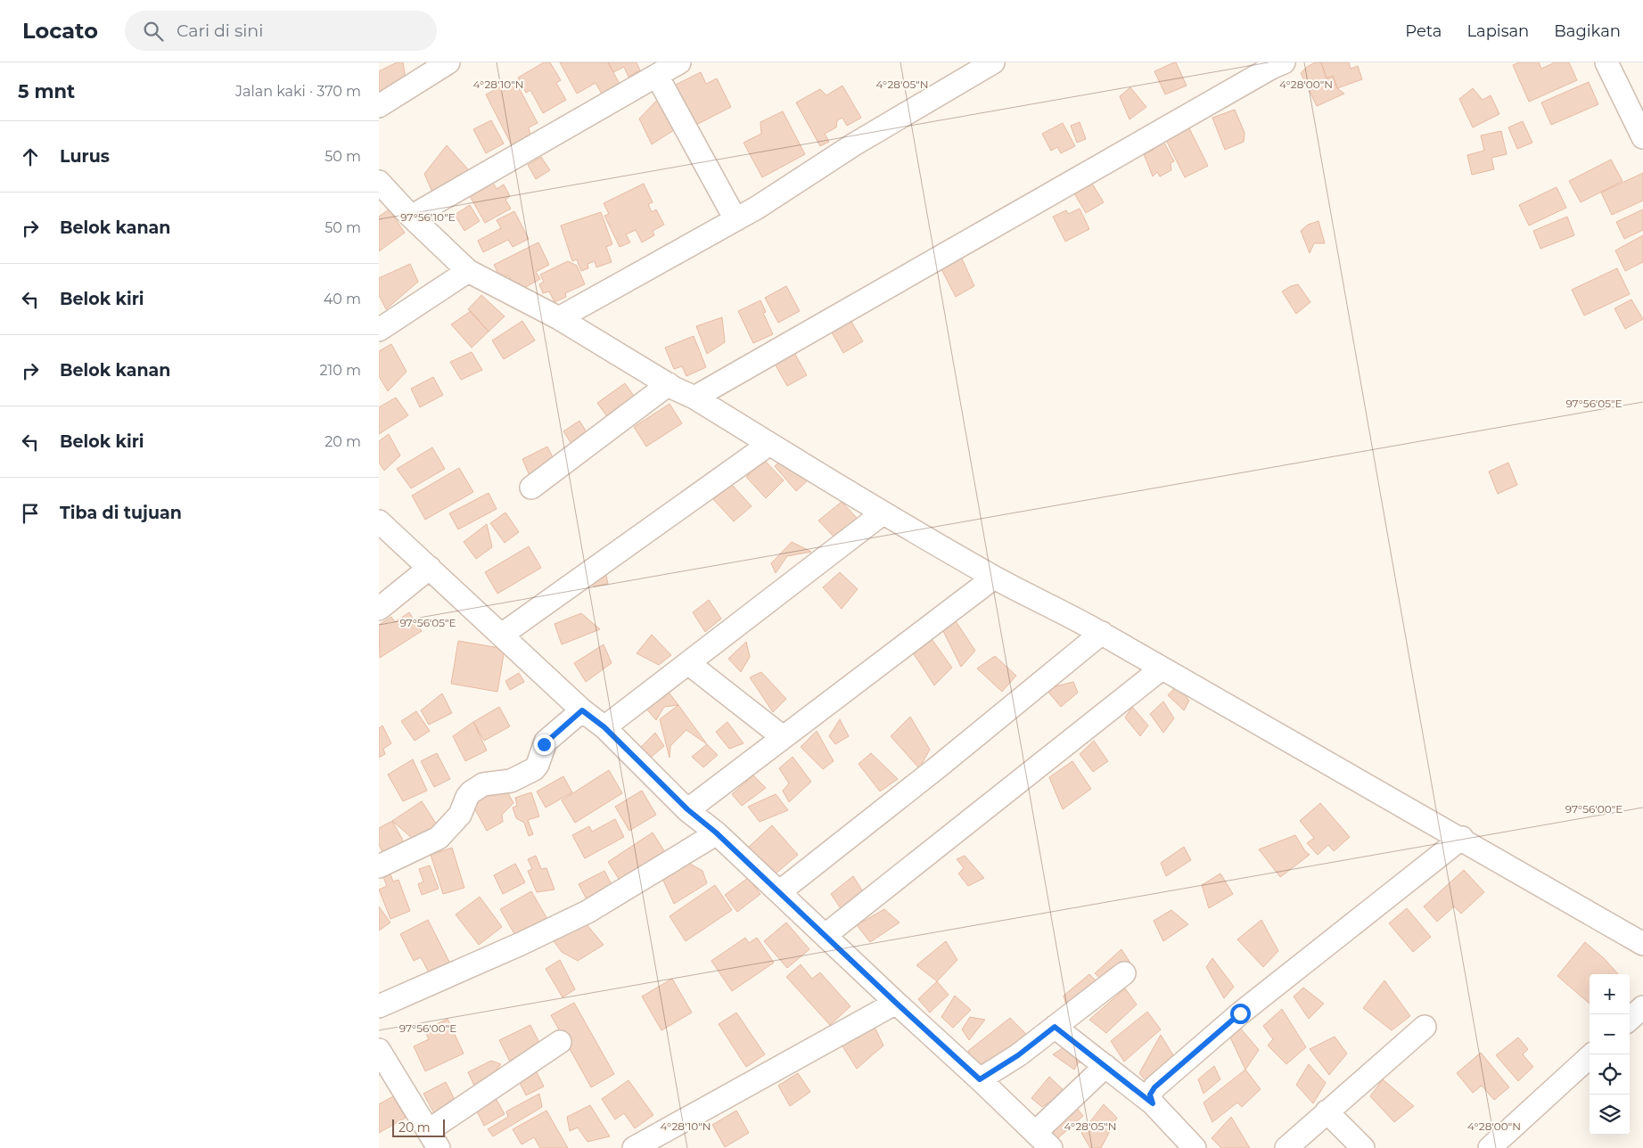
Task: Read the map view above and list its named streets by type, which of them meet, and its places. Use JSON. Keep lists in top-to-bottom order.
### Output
{
  "scale_bar": "20 m",
  "page": {
    "header": "Locato",
    "search": "Cari di sini",
    "nav": ["Peta", "Lapisan", "Bagikan"],
    "heading": ["5 mnt", "Jalan kaki · 370 m"],
    "list": [
      ["Lurus", "50 m"],
      ["Belok kanan", "50 m"],
      ["Belok kiri", "40 m"],
      ["Belok kanan", "210 m"],
      ["Belok kiri", "20 m"],
      "Tiba di tujuan"
    ],
    "map_buttons": ["+", "−"],
    "scale": "20 m"
  },
  "coordinates": [
    "4°28'10\"N",
    "4°28'05\"N",
    "4°28'00\"N",
    "97°56'10\"E",
    "97°56'05\"E",
    "97°56'00\"E"
  ]
}
